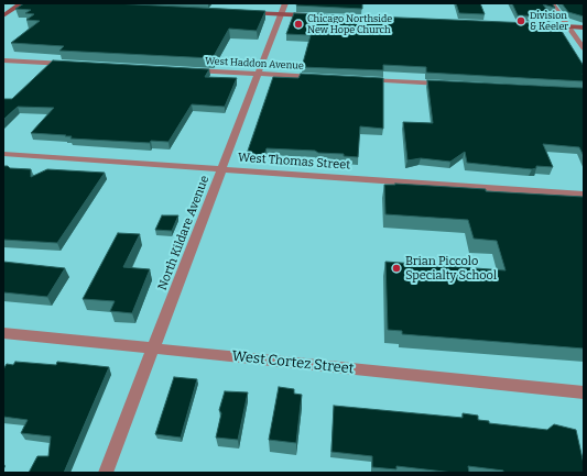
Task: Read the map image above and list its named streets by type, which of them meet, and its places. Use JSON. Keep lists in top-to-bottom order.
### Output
{
  "streets": {
    "street": [
      "West Haddon Avenue",
      "West Thomas Street",
      "North Kildare Avenue",
      "West Cortez Street"
    ]
  },
  "crossings": [
    ["West Haddon Avenue", "North Kildare Avenue"],
    ["West Thomas Street", "North Kildare Avenue"],
    ["North Kildare Avenue", "West Cortez Street"]
  ],
  "places": ["Division & Keeler", "Chicago Northside New Hope Church", "Brian Piccolo Specialty School"]
}
